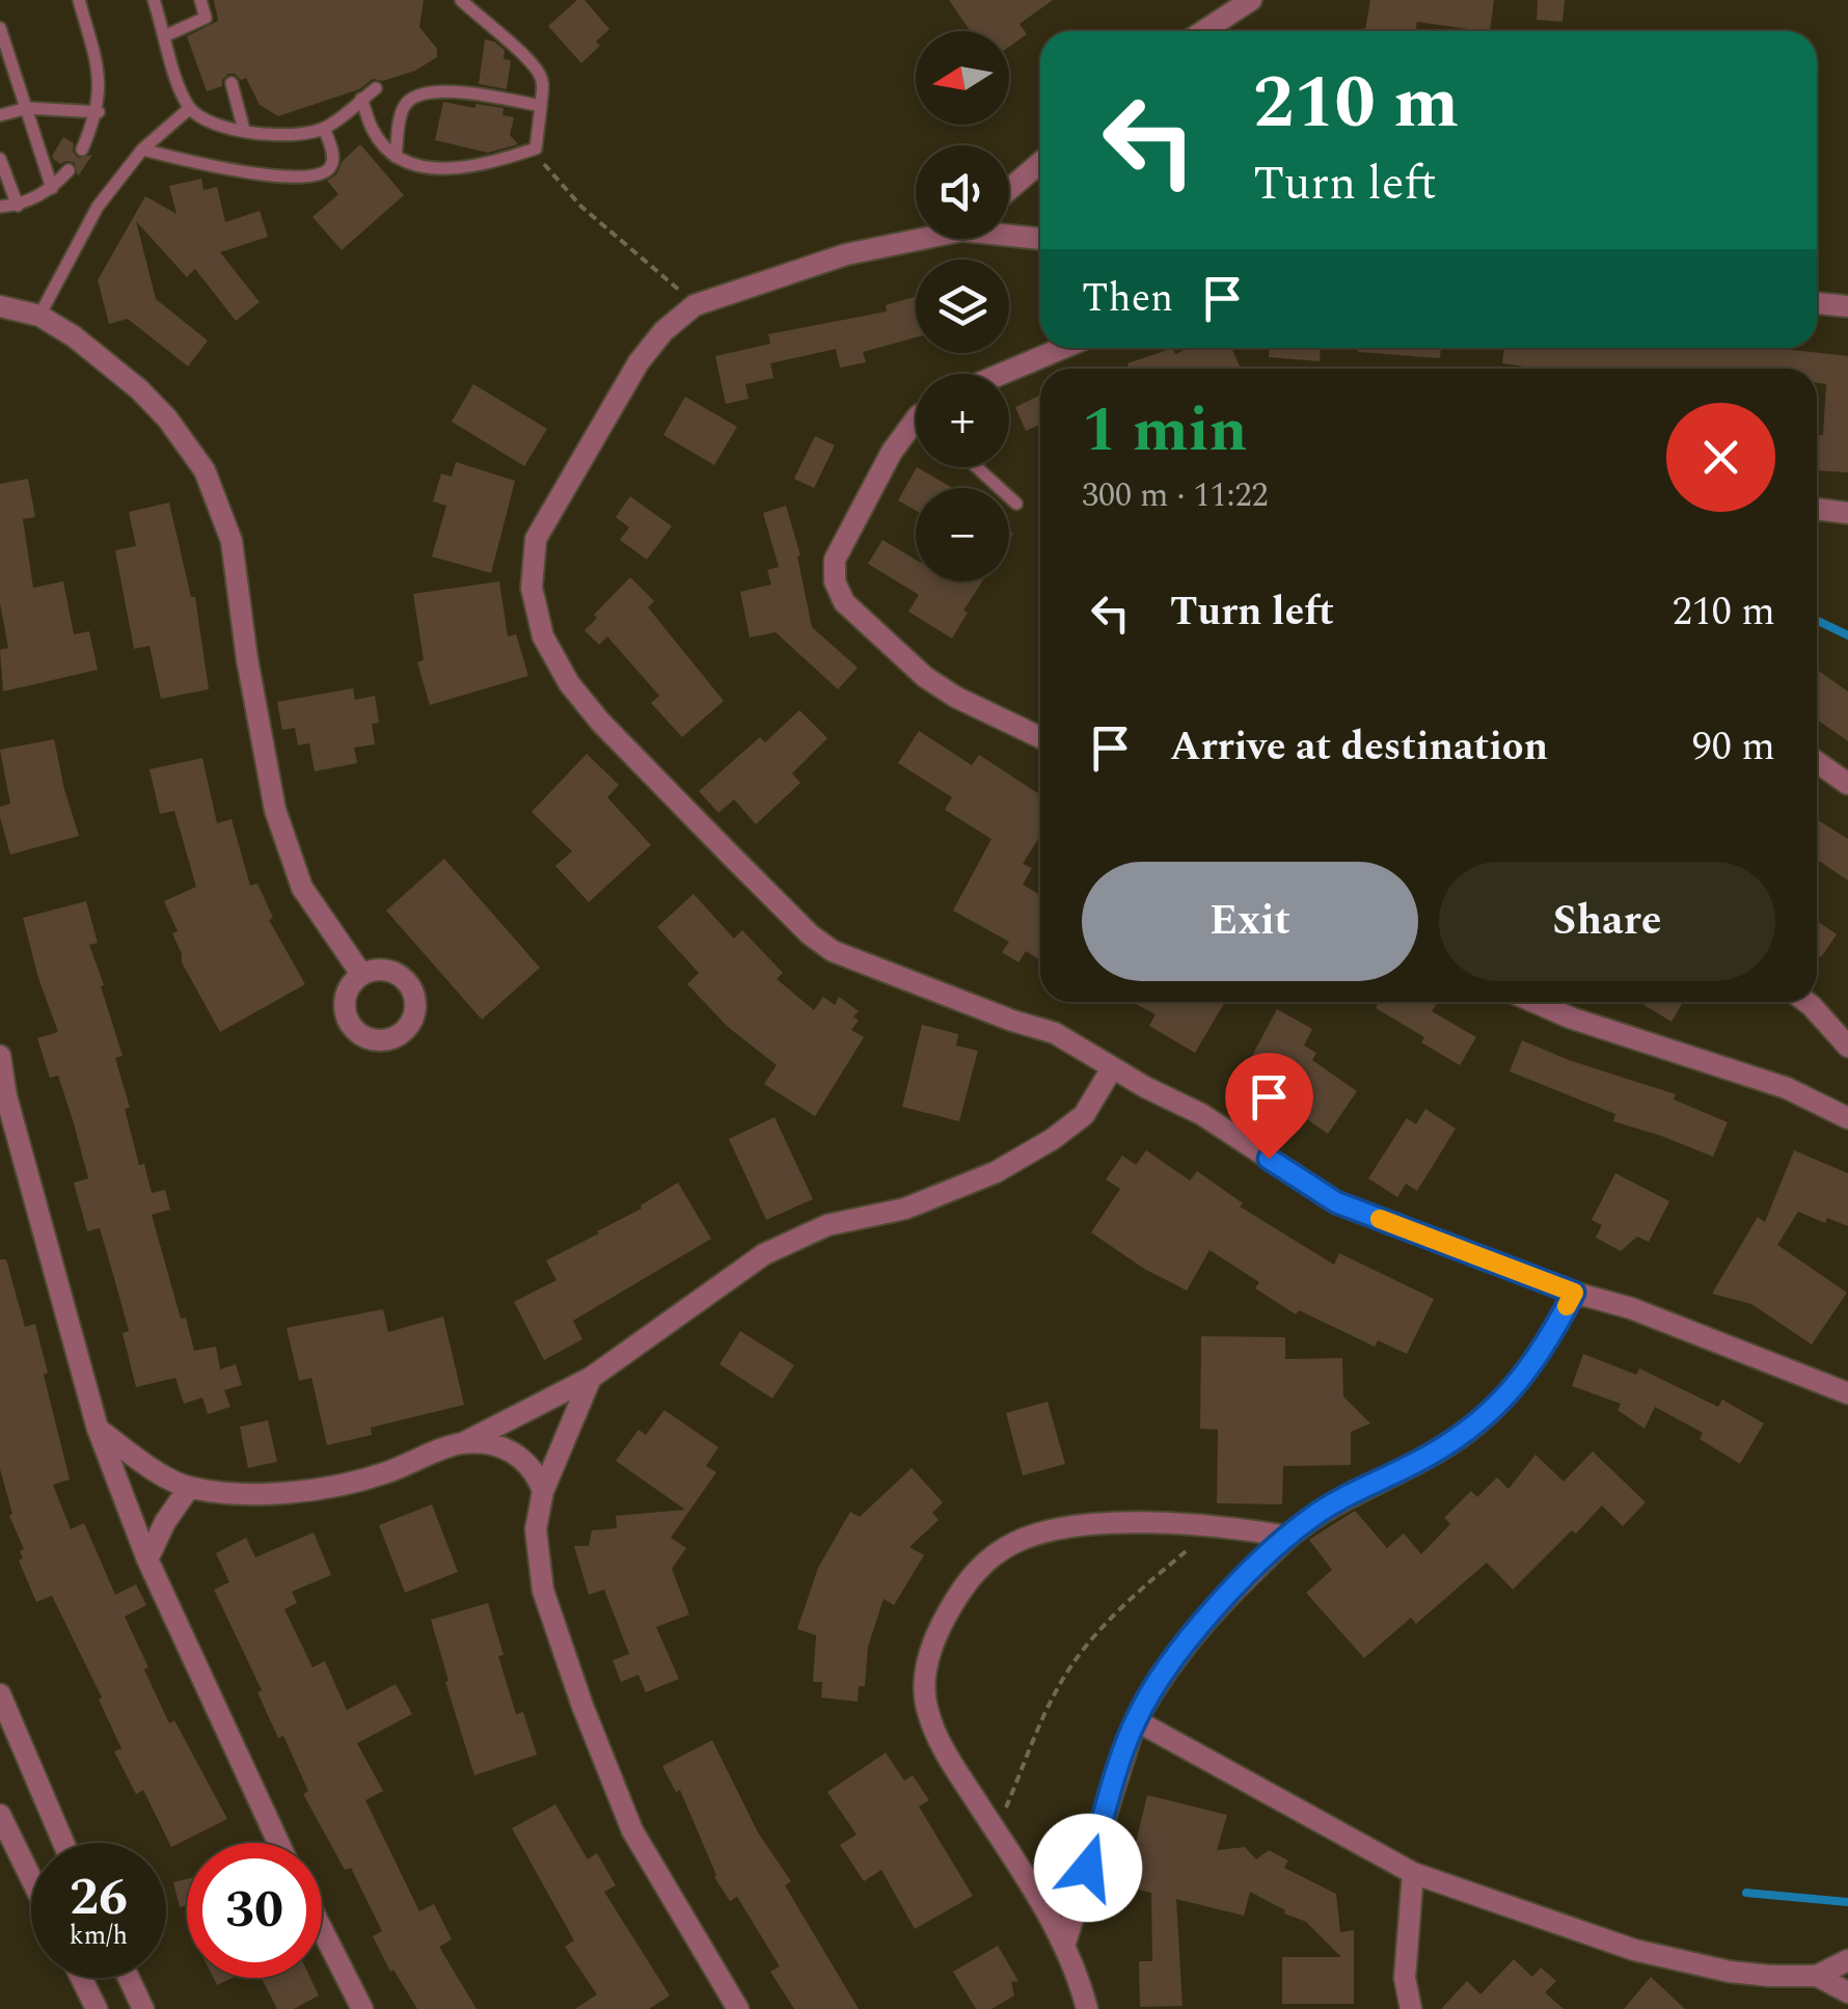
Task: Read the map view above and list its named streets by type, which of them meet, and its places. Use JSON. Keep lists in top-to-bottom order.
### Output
{
  "north": "left",
  "page": {
    "map_buttons": ["+", "−"],
    "turn": ["210 m", "Turn left"],
    "then": "Then",
    "heading": ["1 min", "300 m · 11:22"],
    "list": [
      {
        "name": "Turn left",
        "value": "210 m"
      },
      {
        "name": "Arrive at destination",
        "value": "90 m"
      }
    ],
    "buttons": ["Exit", "Share"],
    "speed": "26 km/h",
    "limit": "30"
  }
}
